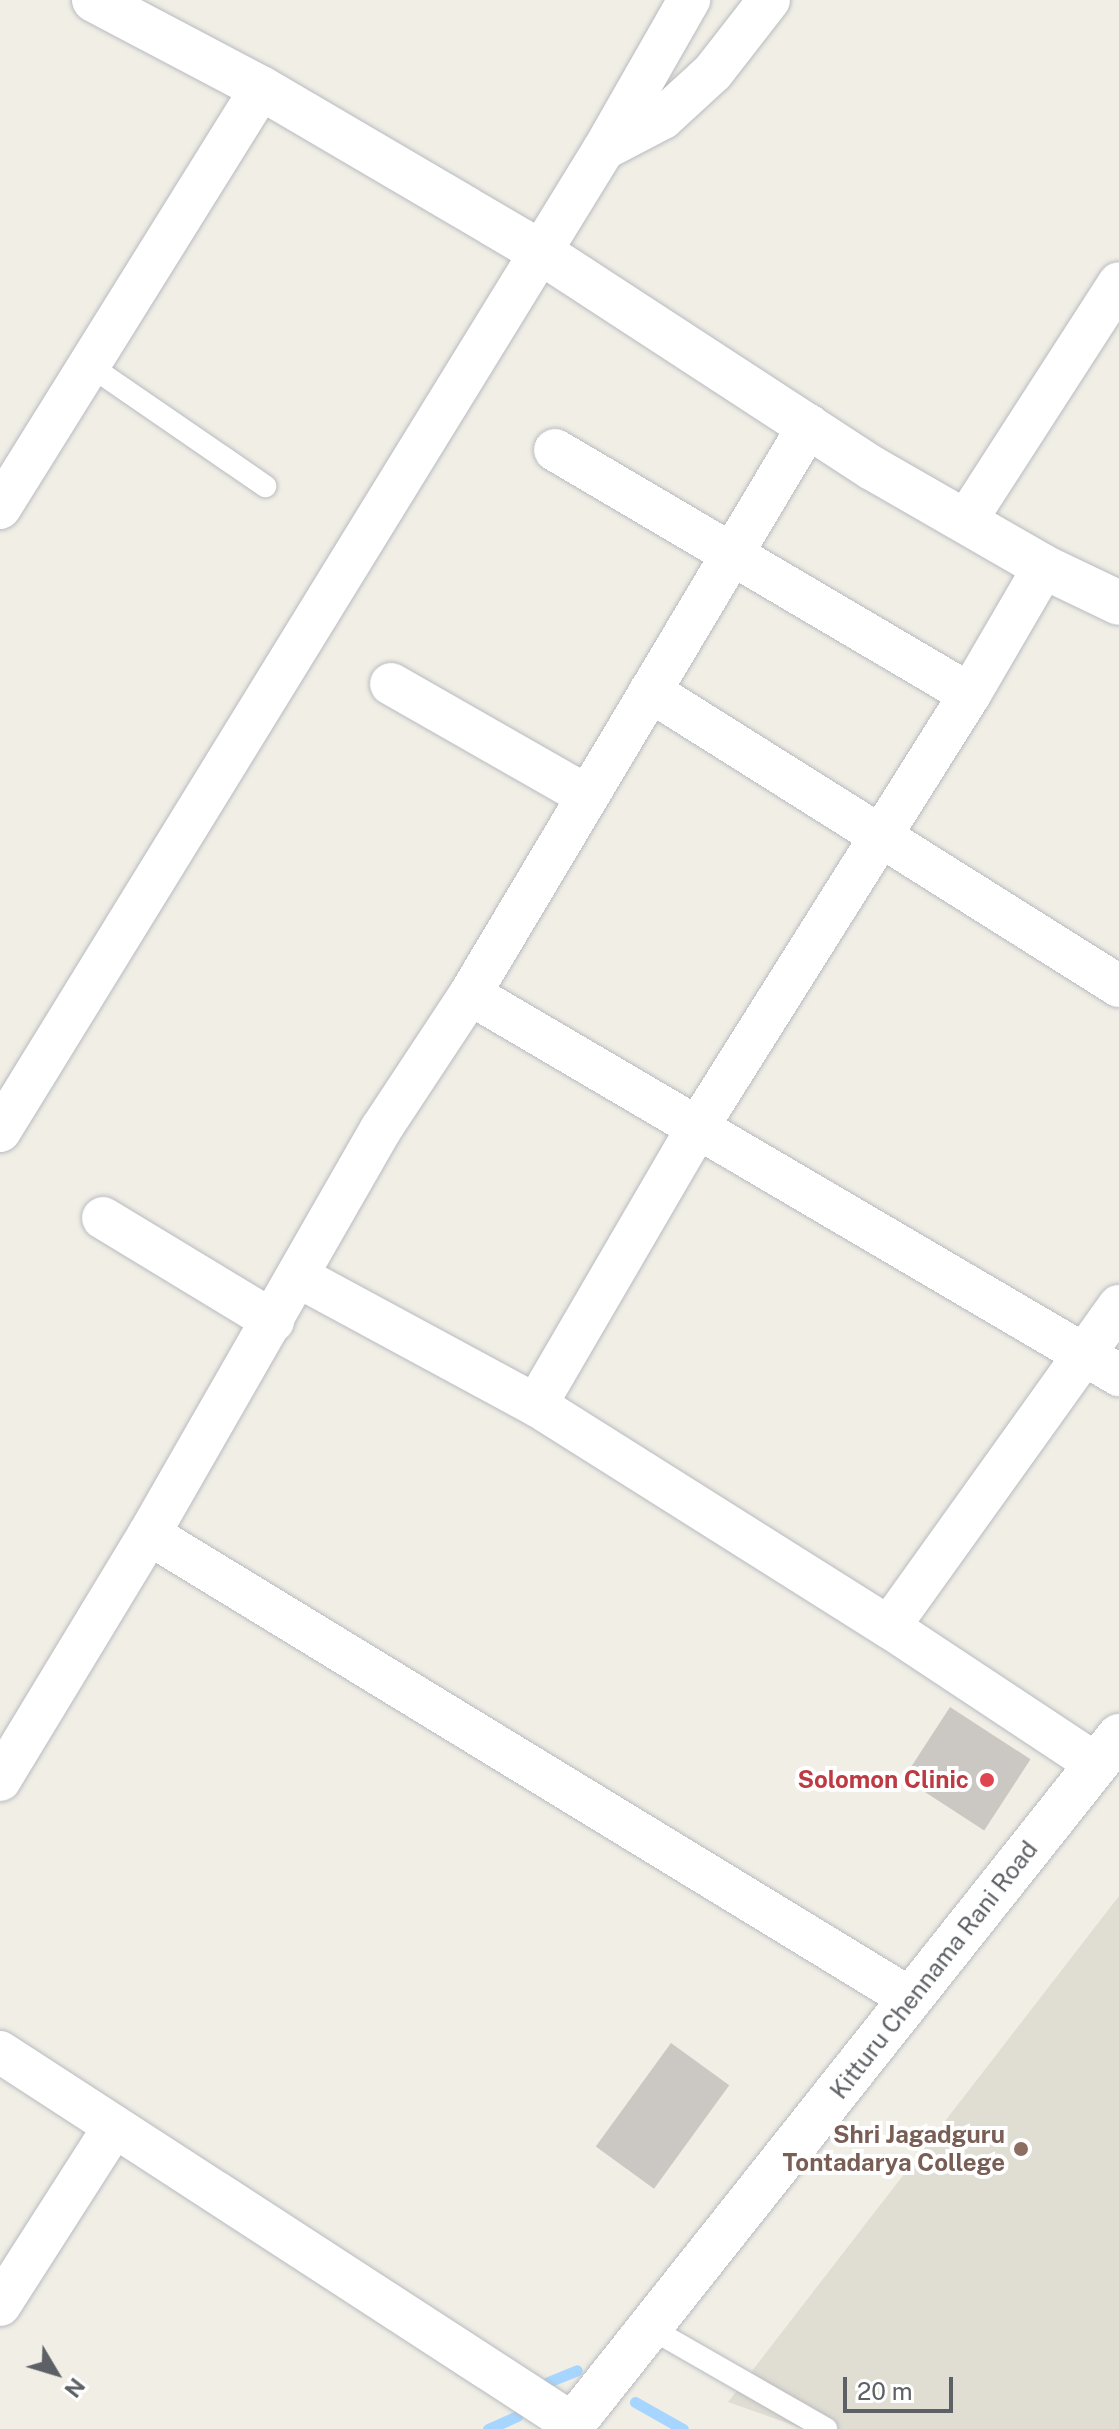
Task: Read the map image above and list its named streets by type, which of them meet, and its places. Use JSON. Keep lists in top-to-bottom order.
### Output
{
  "streets": {
    "street": ["Kitturu Chennama Rani Road"]
  },
  "places": ["Solomon Clinic", "Shri Jagadguru Tontadarya College"],
  "scale_bar": "20 m",
  "north": "bottom right"
}
